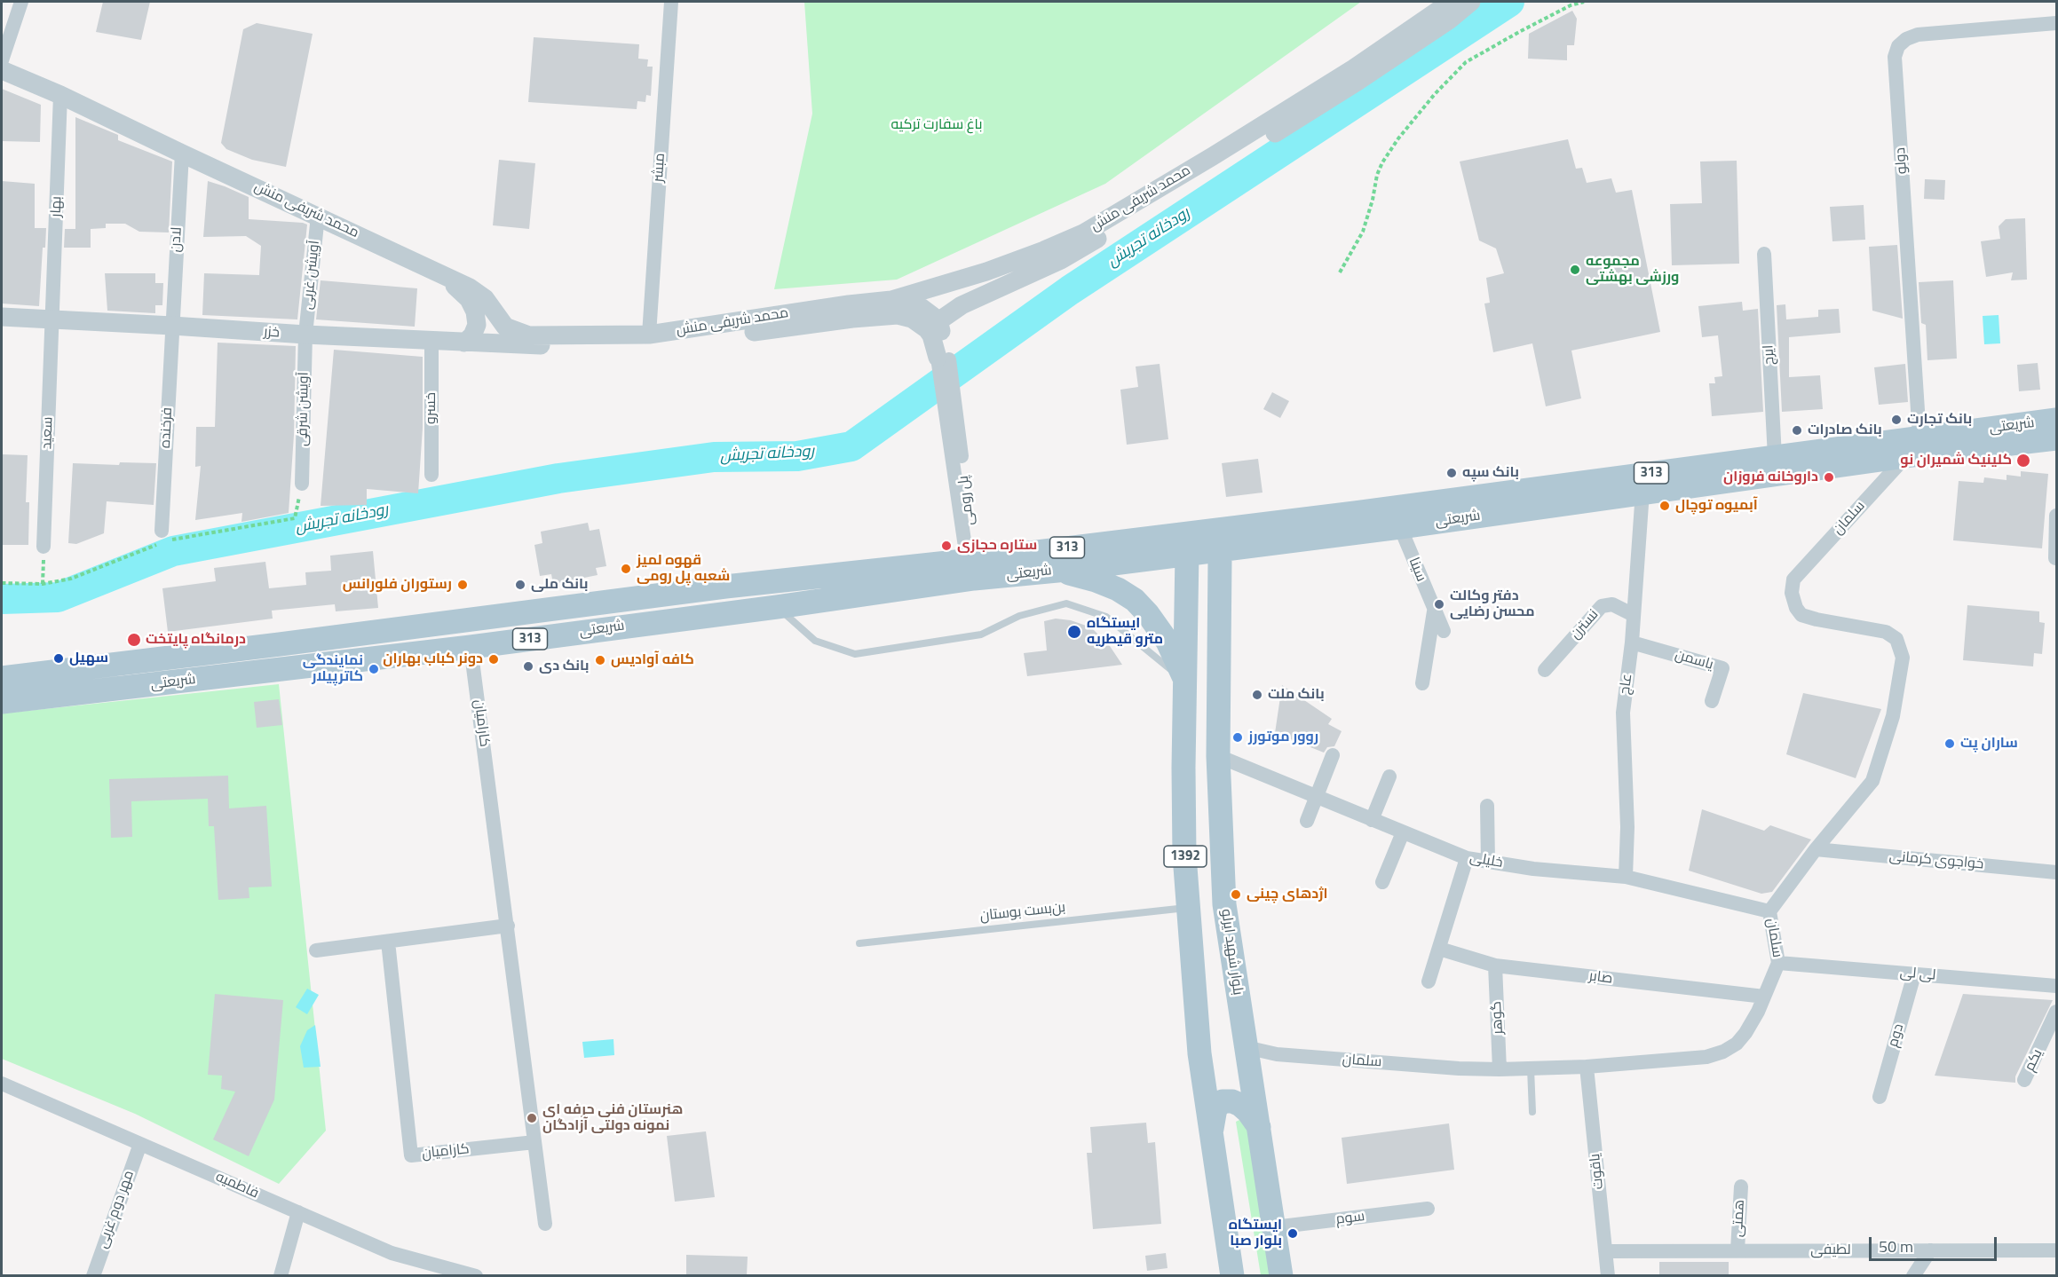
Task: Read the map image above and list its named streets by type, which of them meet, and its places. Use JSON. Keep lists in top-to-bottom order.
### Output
{
  "streets": {
    "main road": [
      "شریعتی",
      "313",
      "1392",
      "بلوار شهید ایرلو"
    ],
    "street": [
      "دولو",
      "مبشر",
      "محمد شریفی منش",
      "بهار",
      "لادن",
      "آویشن غربی",
      "خزر",
      "ایرج",
      "خسرو",
      "آویشن شرقی",
      "فرخنده",
      "سعید",
      "پل رومی",
      "سلمان",
      "سینا",
      "نسترن",
      "یاسمن",
      "عاج",
      "کارامیان",
      "خلیلی",
      "خواجوی کرمانی",
      "لی لی",
      "صابر",
      "گوهر",
      "دوم",
      "یکم",
      "یاقوت",
      "فاطمیه",
      "مهر دوم غربی",
      "سوم",
      "همتی",
      "لطیفی"
    ],
    "lane": ["بن‌بست بوستان"]
  },
  "crossings": [
    ["دولو", "شریعتی"],
    ["دولو", "سلمان"],
    ["مبشر", "محمد شریفی منش"],
    ["محمد شریفی منش", "بهار"],
    ["محمد شریفی منش", "لادن"],
    ["محمد شریفی منش", "آویشن غربی"],
    ["محمد شریفی منش", "خزر"],
    ["محمد شریفی منش", "پل رومی"],
    ["بهار", "خزر"],
    ["بهار", "سعید"],
    ["لادن", "خزر"],
    ["لادن", "فرخنده"],
    ["آویشن غربی", "خزر"],
    ["آویشن غربی", "آویشن شرقی"],
    ["خزر", "خسرو"],
    ["خزر", "آویشن شرقی"],
    ["خزر", "فرخنده"],
    ["خزر", "سعید"],
    ["ایرج", "شریعتی"],
    ["شریعتی", "پل رومی"],
    ["شریعتی", "سلمان"],
    ["شریعتی", "سینا"],
    ["شریعتی", "عاج"],
    ["شریعتی", "کارامیان"],
    ["شریعتی", "1392"],
    ["شریعتی", "بلوار شهید ایرلو"],
    ["سلمان", "خلیلی"],
    ["سلمان", "خواجوی کرمانی"],
    ["سلمان", "بلوار شهید ایرلو"],
    ["سلمان", "لی لی"],
    ["سلمان", "صابر"],
    ["سلمان", "گوهر"],
    ["سلمان", "یاقوت"],
    ["نسترن", "عاج"],
    ["یاسمن", "عاج"],
    ["عاج", "خلیلی"],
    ["1392", "بن‌بست بوستان"],
    ["خلیلی", "بلوار شهید ایرلو"],
    ["بلوار شهید ایرلو", "سوم"],
    ["لی لی", "دوم"],
    ["صابر", "گوهر"],
    ["یاقوت", "لطیفی"],
    ["فاطمیه", "مهر دوم غربی"],
    ["همتی", "لطیفی"]
  ],
  "water": ["رودخانه تجریش"],
  "parks": ["باغ سفارت ترکیه"],
  "places": [
    "مجموعه ورزشی بهشتی",
    "بانک تجارت",
    "بانک صادرات",
    "کلینیک شمیران نو",
    "بانک سپه",
    "داروخانه فروزان",
    "آبمیوه توچال",
    "ستاره حجازی",
    "قهوه لمیز شعبه پل رومی",
    "رستوران فلورانس",
    "بانک ملی",
    "دفتر وکالت محسن رضایی",
    "ایستگاه مترو قیطریه",
    "درمانگاه پایتخت",
    "سهیل",
    "دونر کباب بهاران",
    "کافه آوادیس",
    "بانک دی",
    "نمایندگی کاترپیلار",
    "بانک ملت",
    "روور موتورز",
    "ساران پت",
    "اژدهای چینی",
    "هنرستان فنی حرفه ای نمونه دولتی آزادگان",
    "ایستگاه بلوار صبا"
  ],
  "scale_bar": "50 m"
}
